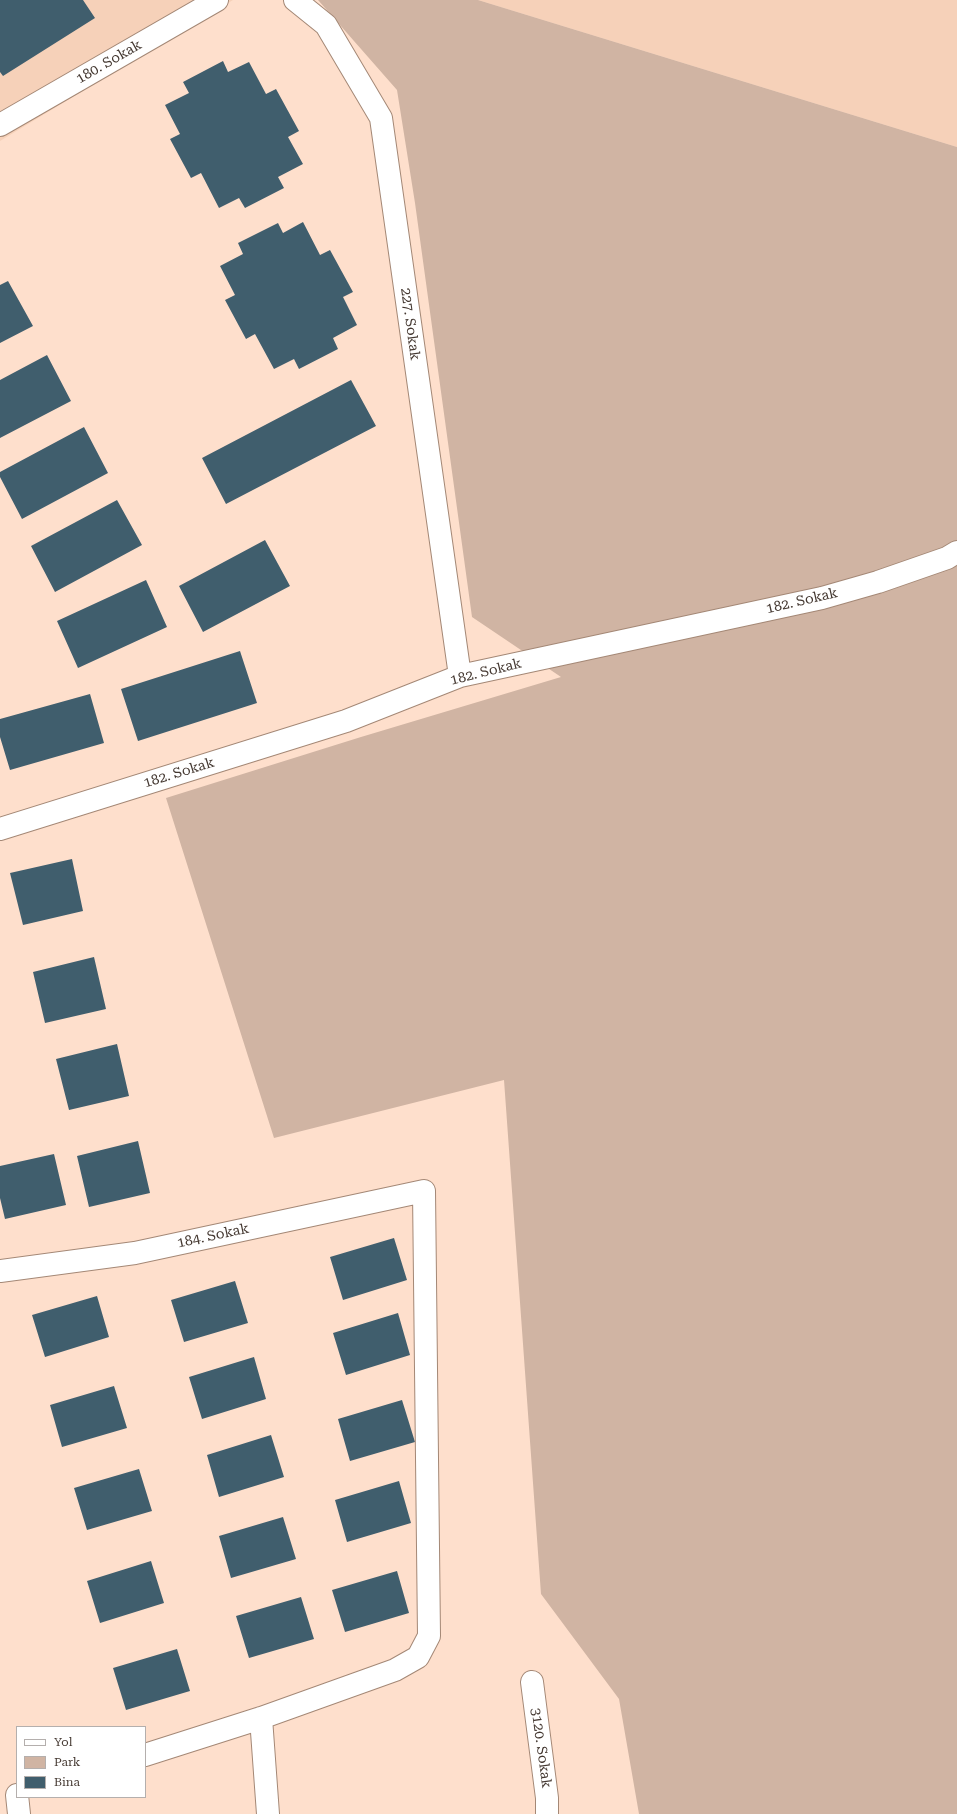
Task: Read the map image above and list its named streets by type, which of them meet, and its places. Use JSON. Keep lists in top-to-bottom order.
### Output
{
  "streets": {
    "street": [
      "180. Sokak",
      "227. Sokak",
      "182. Sokak",
      "184. Sokak",
      "3120. Sokak"
    ]
  },
  "crossings": [
    ["227. Sokak", "182. Sokak"]
  ],
  "legend": ["Yol", "Park", "Bina"]
}
